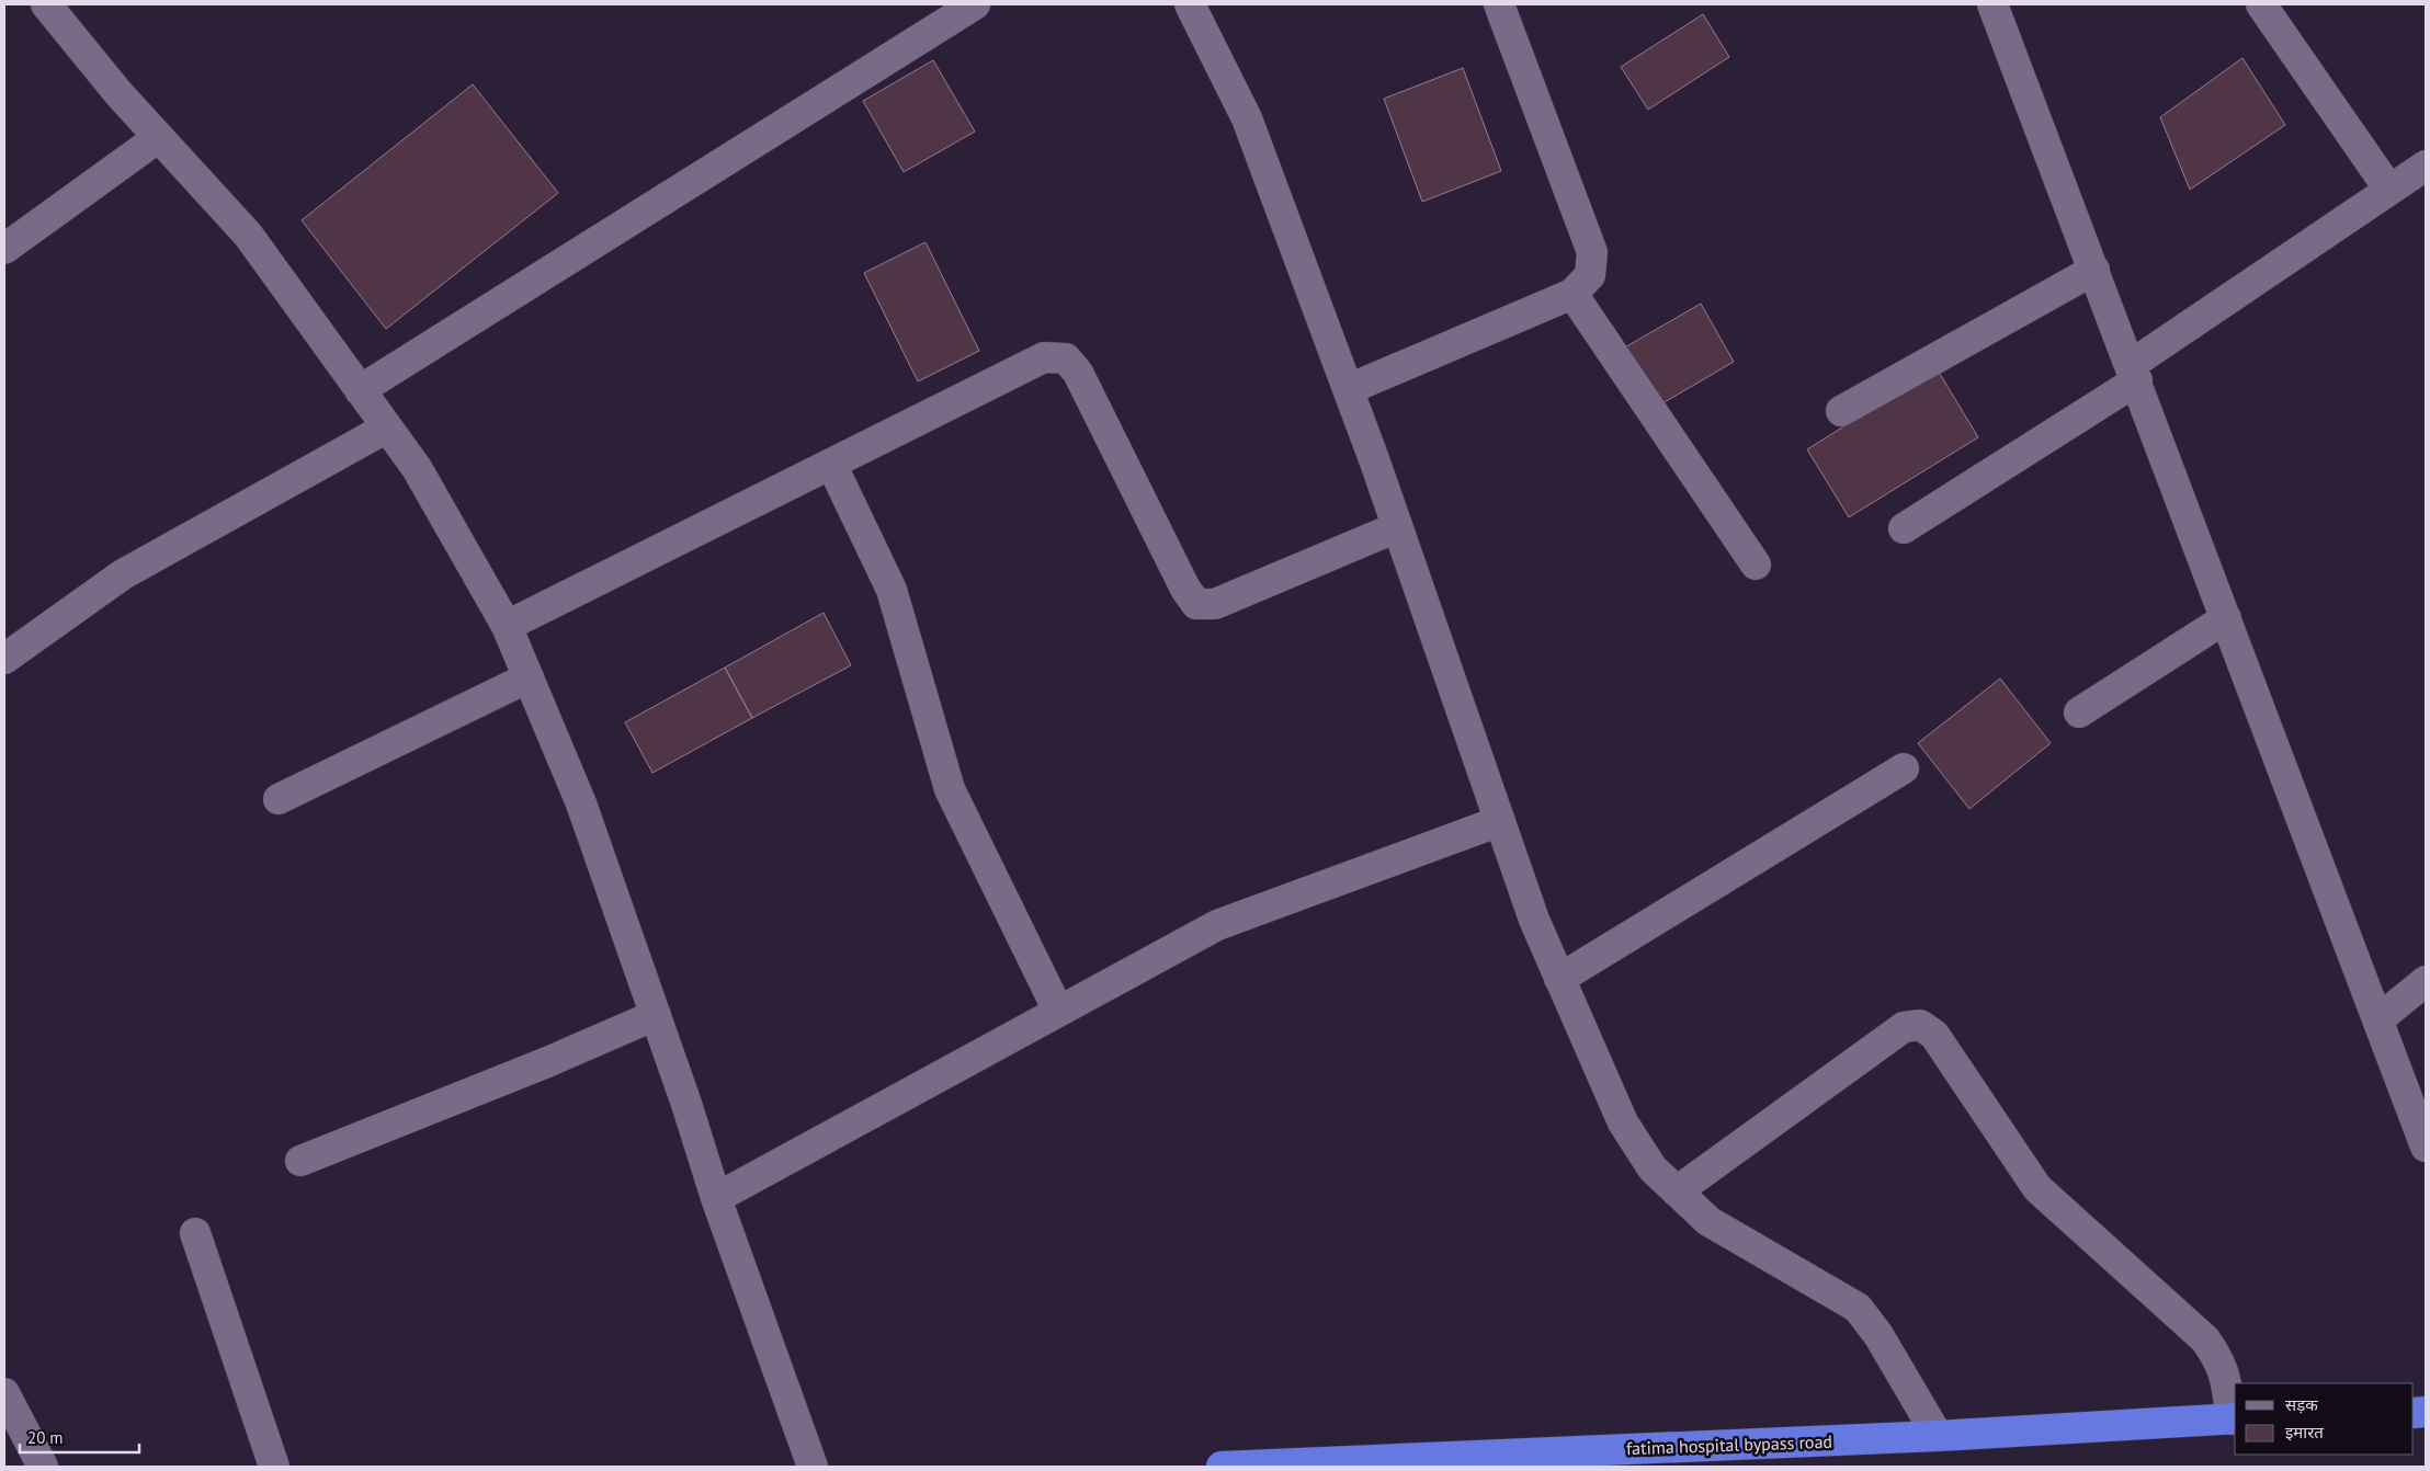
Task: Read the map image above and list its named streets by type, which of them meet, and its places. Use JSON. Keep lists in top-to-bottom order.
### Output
{
  "streets": {
    "highway": ["fatima hospital bypass road"]
  },
  "legend": ["सड़क", "इमारत"],
  "scale_bar": "20 m"
}
